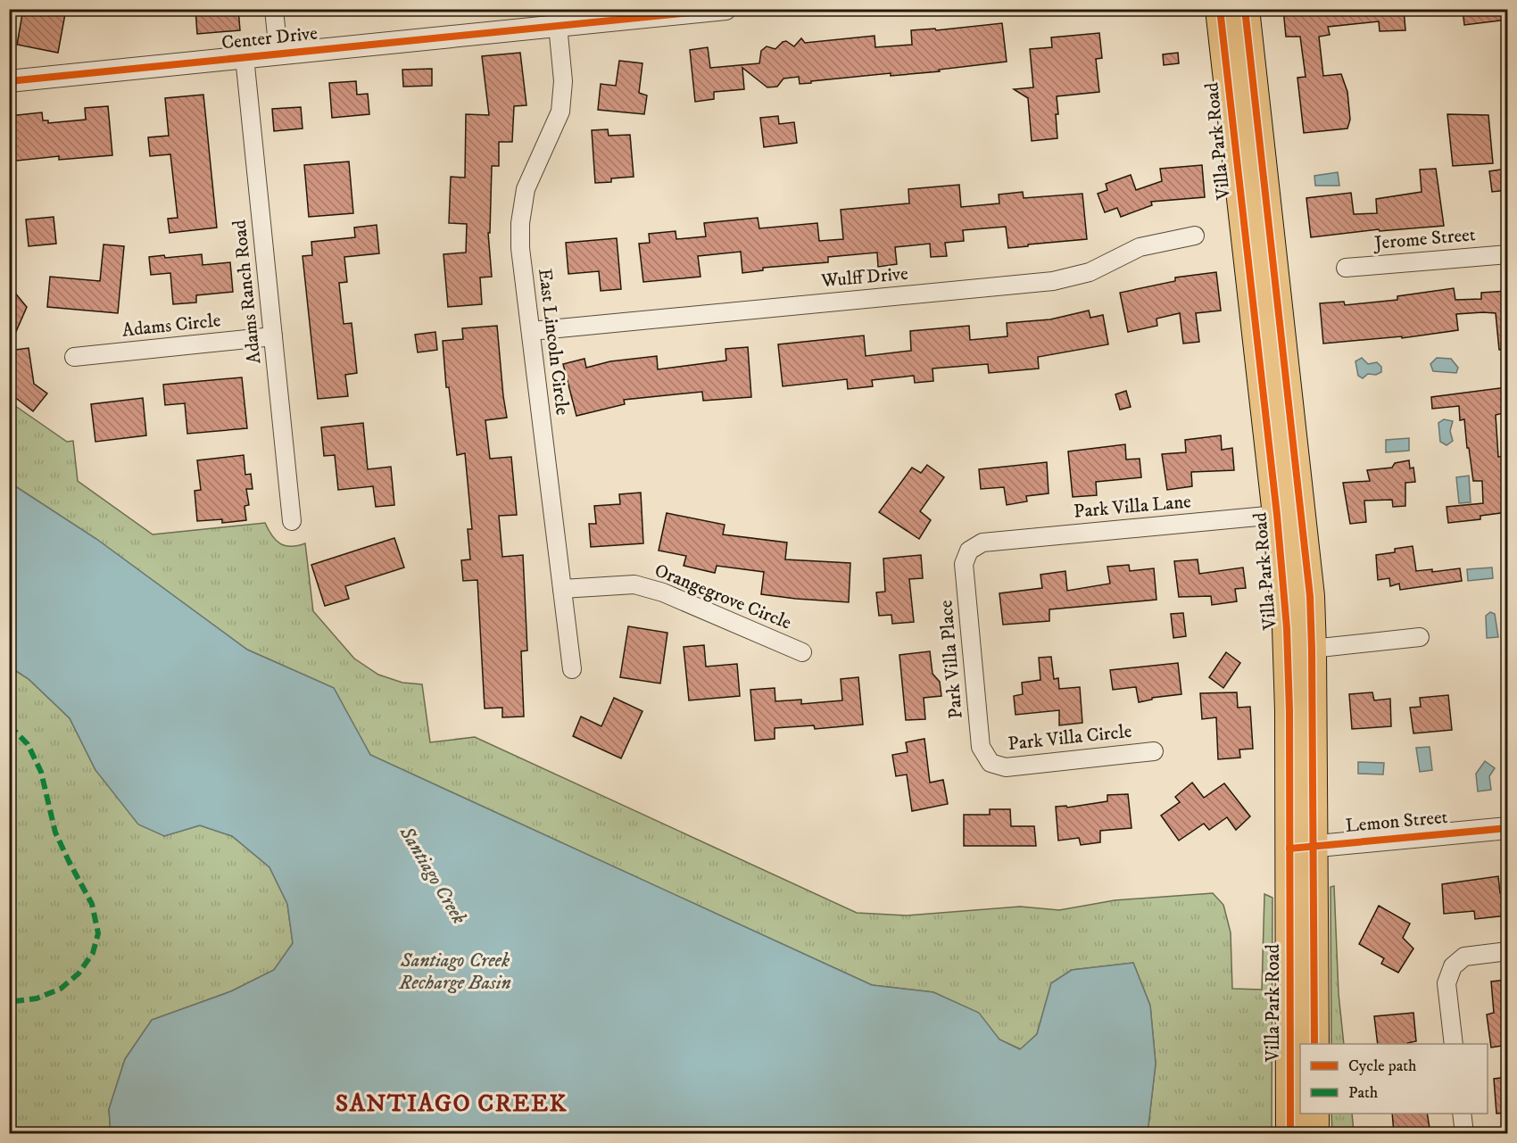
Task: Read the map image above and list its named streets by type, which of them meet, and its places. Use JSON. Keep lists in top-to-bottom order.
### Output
{
  "streets": {
    "main road": ["Villa Park Road"],
    "street": [
      "Center Drive",
      "Jerome Street",
      "Wulff Drive",
      "Adams Ranch Road",
      "Adams Circle",
      "East Lincoln Circle",
      "Park Villa Lane",
      "Orangegrove Circle",
      "Park Villa Place",
      "Park Villa Circle",
      "Lemon Street"
    ]
  },
  "crossings": [
    ["Center Drive", "Adams Ranch Road"],
    ["Center Drive", "East Lincoln Circle"],
    ["Villa Park Road", "Park Villa Lane"],
    ["Villa Park Road", "Lemon Street"],
    ["Wulff Drive", "East Lincoln Circle"],
    ["Adams Ranch Road", "Adams Circle"],
    ["East Lincoln Circle", "Orangegrove Circle"],
    ["Park Villa Lane", "Park Villa Place"],
    ["Park Villa Place", "Park Villa Circle"]
  ],
  "districts": ["SANTIAGO CREEK"],
  "water": ["Santiago Creek", "Santiago Creek Recharge Basin"],
  "legend": ["Cycle path", "Path"]
}
